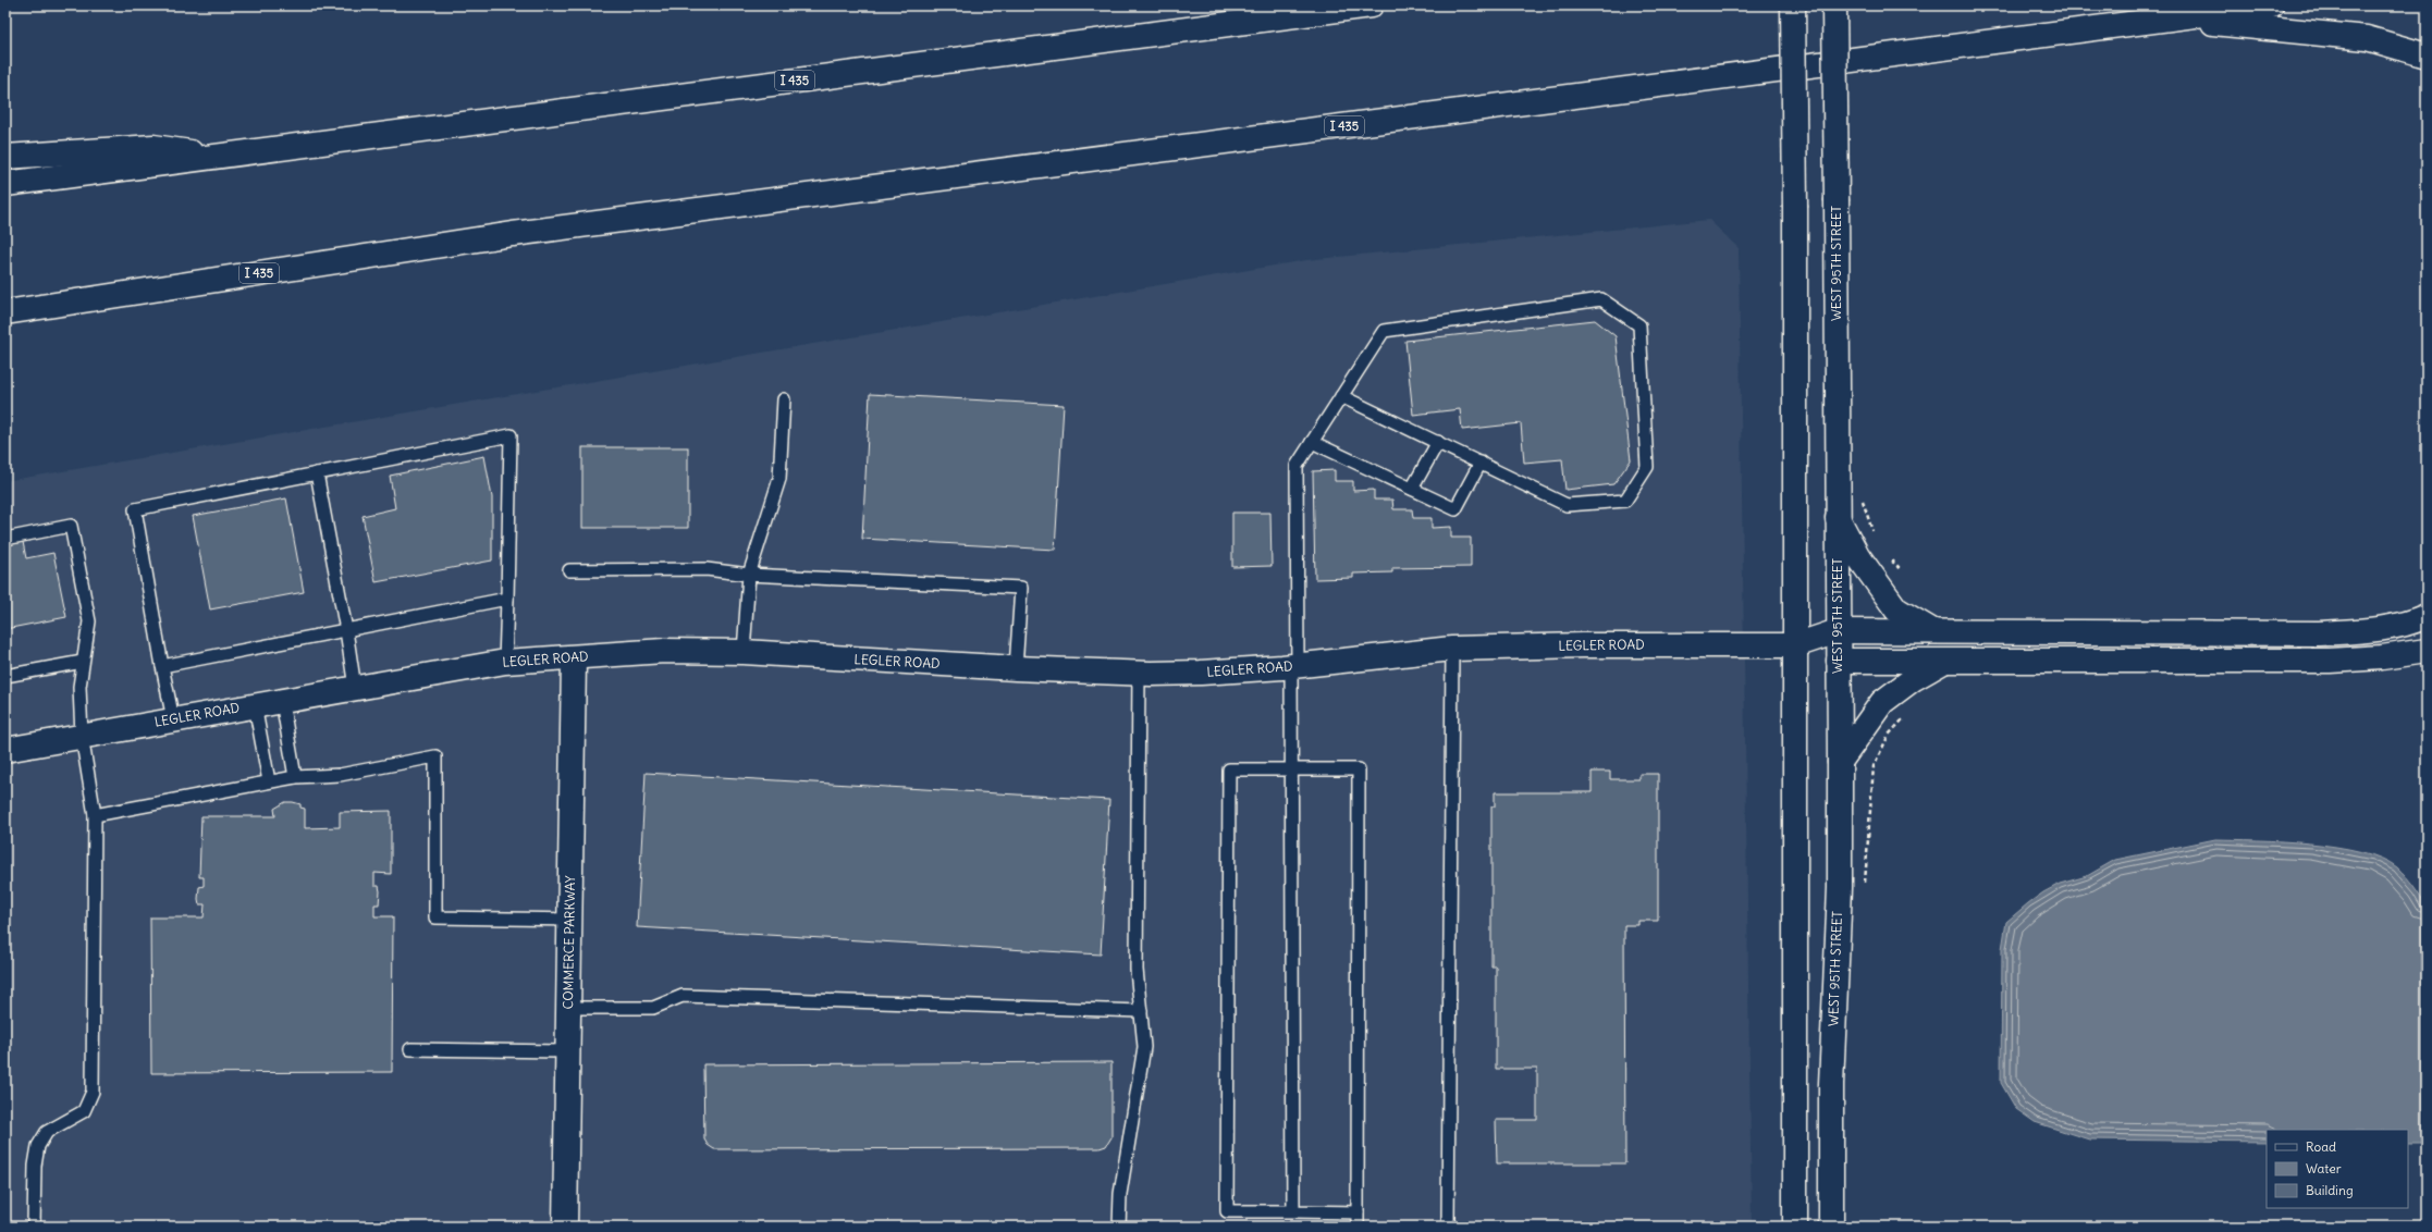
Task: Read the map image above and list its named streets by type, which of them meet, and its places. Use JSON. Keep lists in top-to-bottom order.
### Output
{
  "streets": {
    "main road": [
      "I 435",
      "WEST 95TH STREET",
      "LEGLER ROAD",
      "COMMERCE PARKWAY"
    ]
  },
  "crossings": [
    ["LEGLER ROAD", "COMMERCE PARKWAY"]
  ],
  "legend": ["Road", "Water", "Building"]
}
